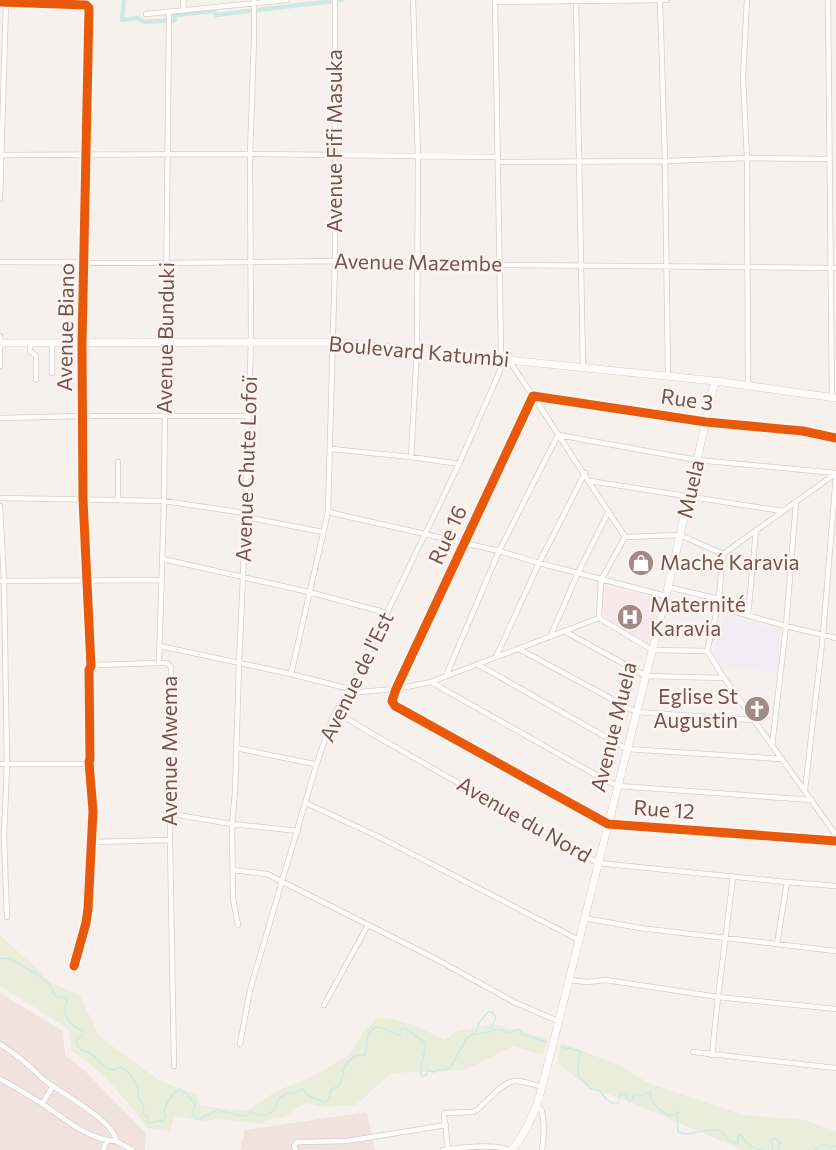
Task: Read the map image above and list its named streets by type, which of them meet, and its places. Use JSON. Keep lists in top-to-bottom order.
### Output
{
  "streets": {
    "street": [
      "Avenue Fifi Masuka",
      "Avenue Mazembe",
      "Avenue Biano",
      "Avenue Bunduki",
      "Boulevard Katumbi",
      "Rue 3",
      "Avenue Chute Lofoï",
      "Muela",
      "Rue 16",
      "Avenue de l'Est",
      "Avenue Muela",
      "Avenue Mwema",
      "Rue 12",
      "Avenue du Nord"
    ]
  },
  "crossings": [
    ["Avenue Fifi Masuka", "Avenue Mazembe"],
    ["Avenue Fifi Masuka", "Boulevard Katumbi"],
    ["Avenue Mazembe", "Avenue Biano"],
    ["Avenue Mazembe", "Avenue Bunduki"],
    ["Avenue Mazembe", "Avenue Chute Lofoï"],
    ["Avenue Biano", "Boulevard Katumbi"],
    ["Avenue Biano", "Avenue Mwema"],
    ["Avenue Bunduki", "Boulevard Katumbi"],
    ["Avenue Bunduki", "Avenue Mwema"],
    ["Boulevard Katumbi", "Avenue Chute Lofoï"],
    ["Boulevard Katumbi", "Muela"],
    ["Boulevard Katumbi", "Avenue de l'Est"],
    ["Rue 3", "Muela"],
    ["Rue 3", "Rue 16"],
    ["Muela", "Avenue Muela"],
    ["Rue 16", "Rue 12"],
    ["Avenue de l'Est", "Avenue du Nord"],
    ["Avenue Muela", "Rue 12"],
    ["Avenue Muela", "Avenue du Nord"]
  ],
  "places": {
    "shop": ["Maché Karavia"],
    "hospital": ["Maternité Karavia"],
    "church": ["Eglise St Augustin"]
  }
}
